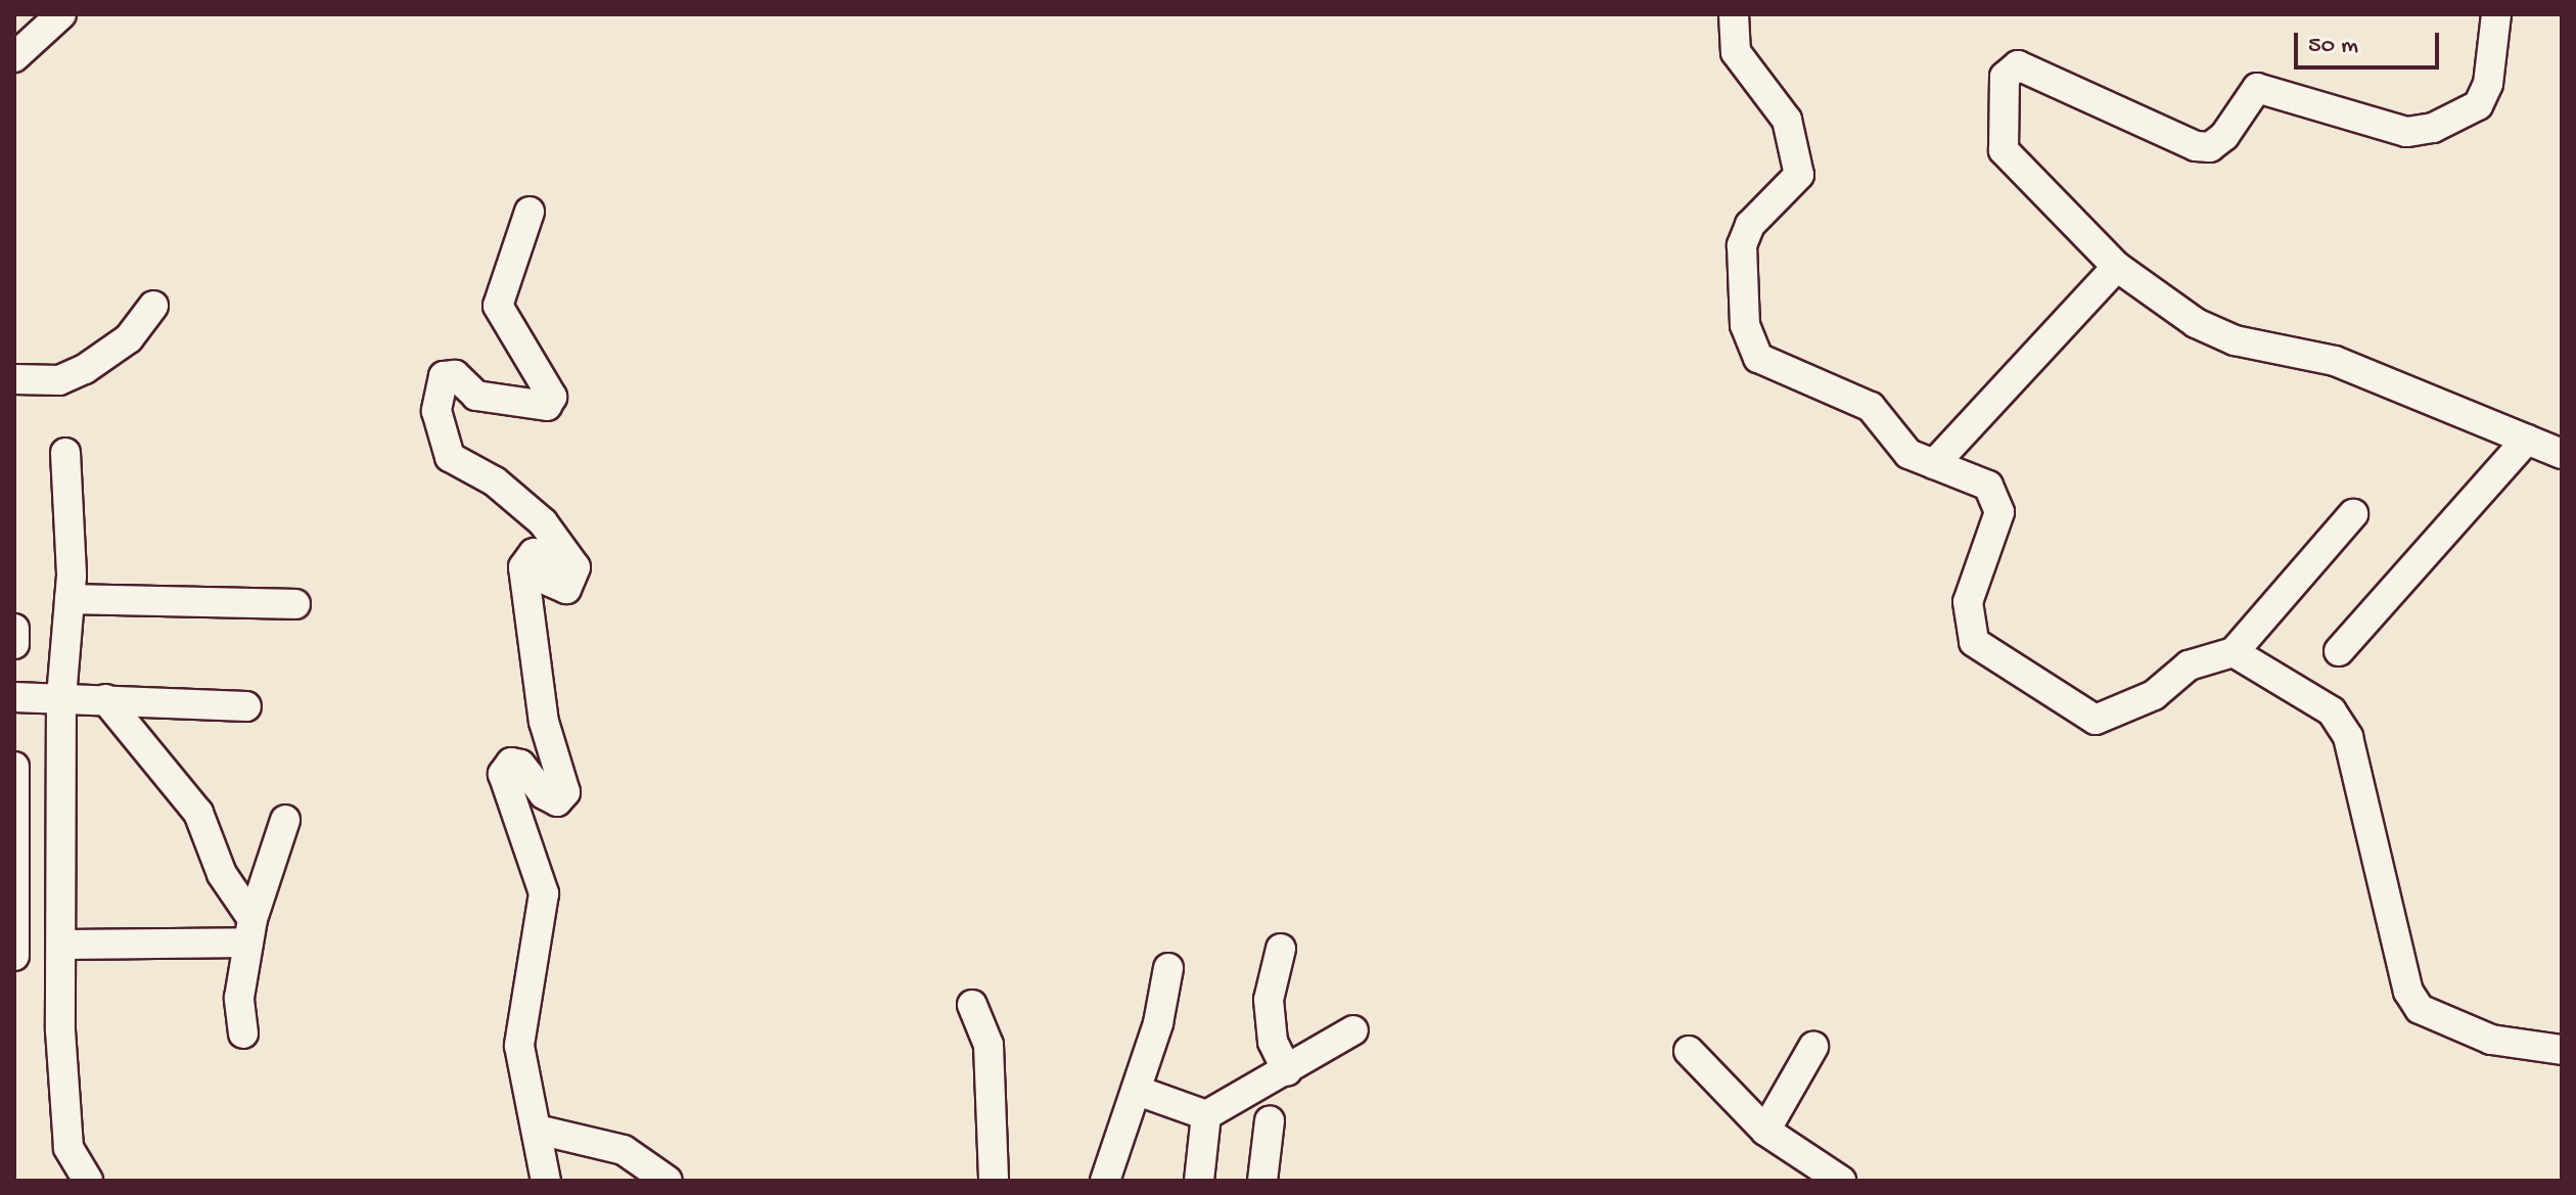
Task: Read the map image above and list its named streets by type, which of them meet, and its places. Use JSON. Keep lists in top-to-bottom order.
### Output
{
  "scale_bar": "50 m"
}
